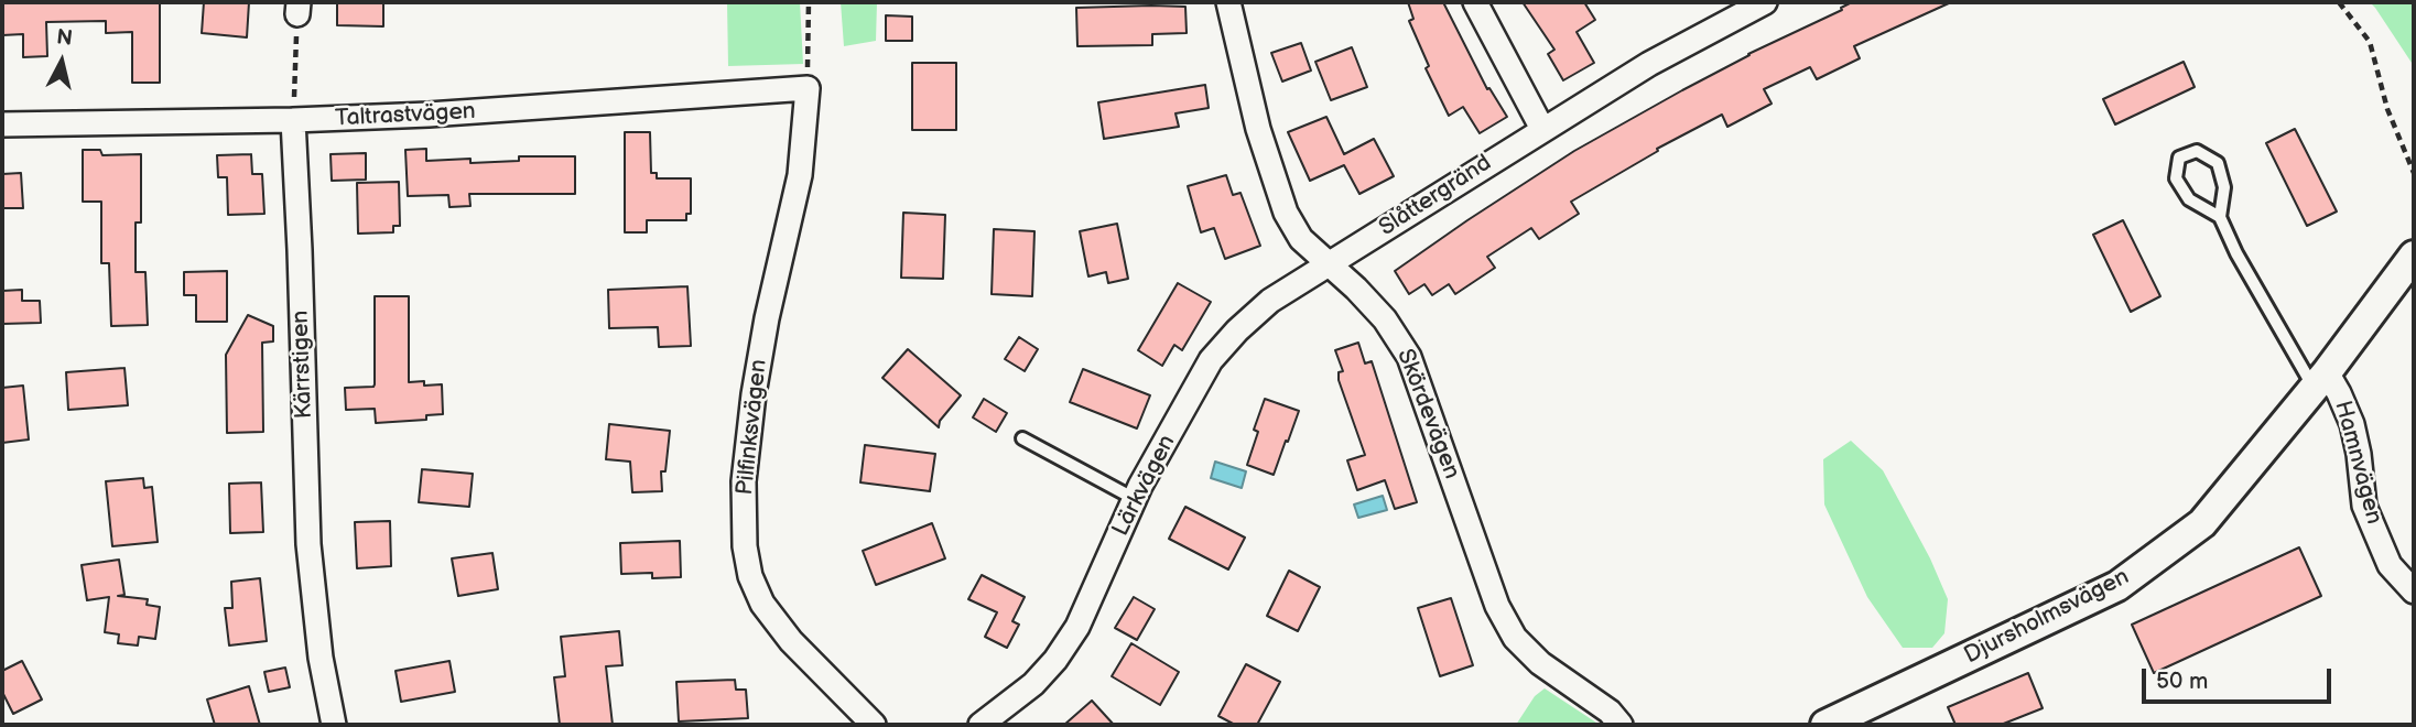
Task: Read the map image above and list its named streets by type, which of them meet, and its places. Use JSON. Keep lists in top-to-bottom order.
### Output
{
  "streets": {
    "street": [
      "Taltrastvägen",
      "Slåttergränd",
      "Kärrstigen",
      "Skördevägen",
      "Pilfinksvägen",
      "Hamnvägen",
      "Lärkvägen",
      "Djursholmsvägen"
    ]
  },
  "crossings": [
    ["Taltrastvägen", "Kärrstigen"],
    ["Taltrastvägen", "Pilfinksvägen"],
    ["Slåttergränd", "Skördevägen"],
    ["Slåttergränd", "Lärkvägen"],
    ["Skördevägen", "Lärkvägen"],
    ["Hamnvägen", "Djursholmsvägen"]
  ],
  "scale_bar": "50 m",
  "north": "top"
}
